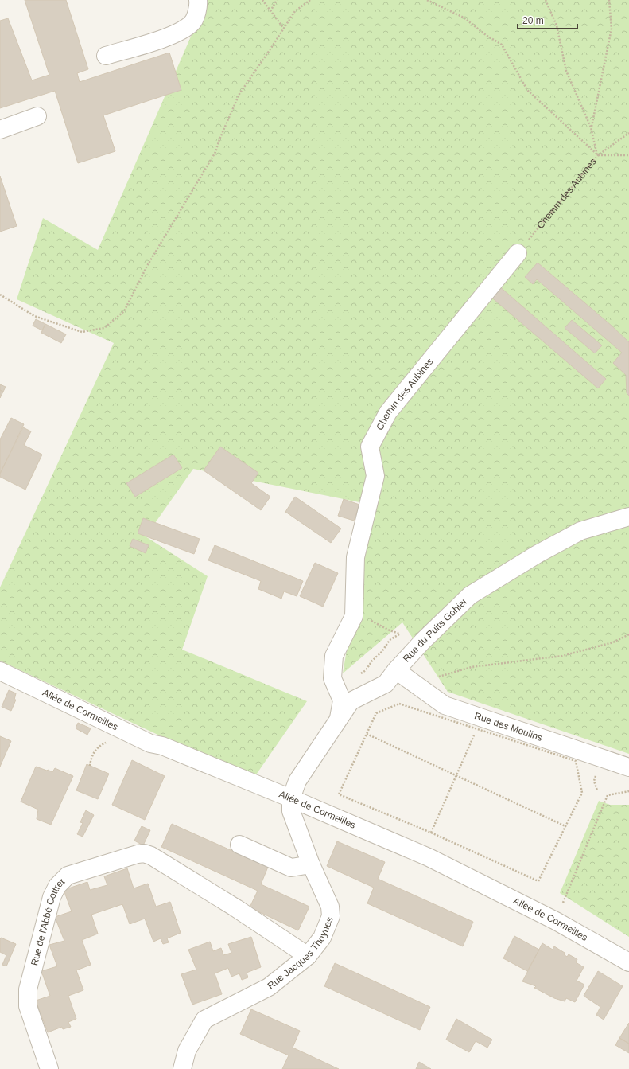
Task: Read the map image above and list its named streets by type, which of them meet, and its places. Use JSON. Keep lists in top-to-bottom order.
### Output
{
  "streets": {
    "street": [
      "Chemin des Aubines",
      "Rue du Puits Gohier",
      "Allée de Cormeilles",
      "Rue des Moulins",
      "Rue de l'Abbé Cottret",
      "Rue Jacques Thoynes"
    ]
  },
  "crossings": [
    ["Chemin des Aubines", "Rue du Puits Gohier"],
    ["Rue du Puits Gohier", "Allée de Cormeilles"],
    ["Rue du Puits Gohier", "Rue des Moulins"],
    ["Rue du Puits Gohier", "Rue Jacques Thoynes"],
    ["Allée de Cormeilles", "Rue Jacques Thoynes"],
    ["Rue de l'Abbé Cottret", "Rue Jacques Thoynes"]
  ],
  "scale_bar": "20 m"
}
